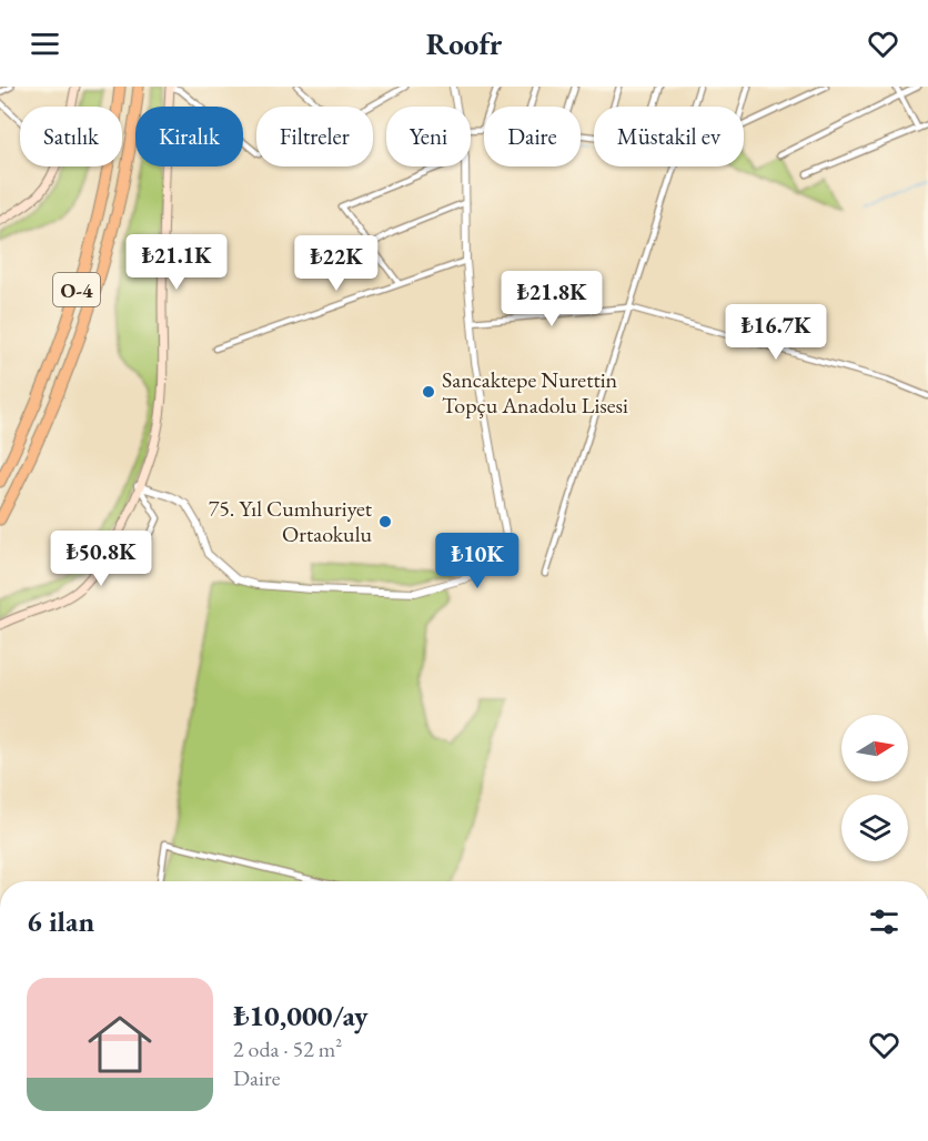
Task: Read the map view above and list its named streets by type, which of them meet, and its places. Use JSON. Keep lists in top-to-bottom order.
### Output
{
  "streets": {
    "highway": ["O-4"]
  },
  "places": ["Sancaktepe Nurettin Topçu Anadolu Lisesi", "75. Yıl Cumhuriyet Ortaokulu"],
  "north": "right",
  "page": {
    "header": "Roofr",
    "chip": [
      "Satılık",
      "Kiralık",
      "Filtreler",
      "Yeni",
      "Daire",
      "Müstakil ev"
    ],
    "price": [
      "₺21.1K",
      "₺22K",
      "₺21.8K",
      "₺16.7K",
      "₺50.8K",
      "₺10K"
    ],
    "heading": "6 ilan",
    "list": [
      {
        "name": "₺10,000/ay",
        "note": "2 oda · 52 m² · Daire"
      }
    ]
  }
}
